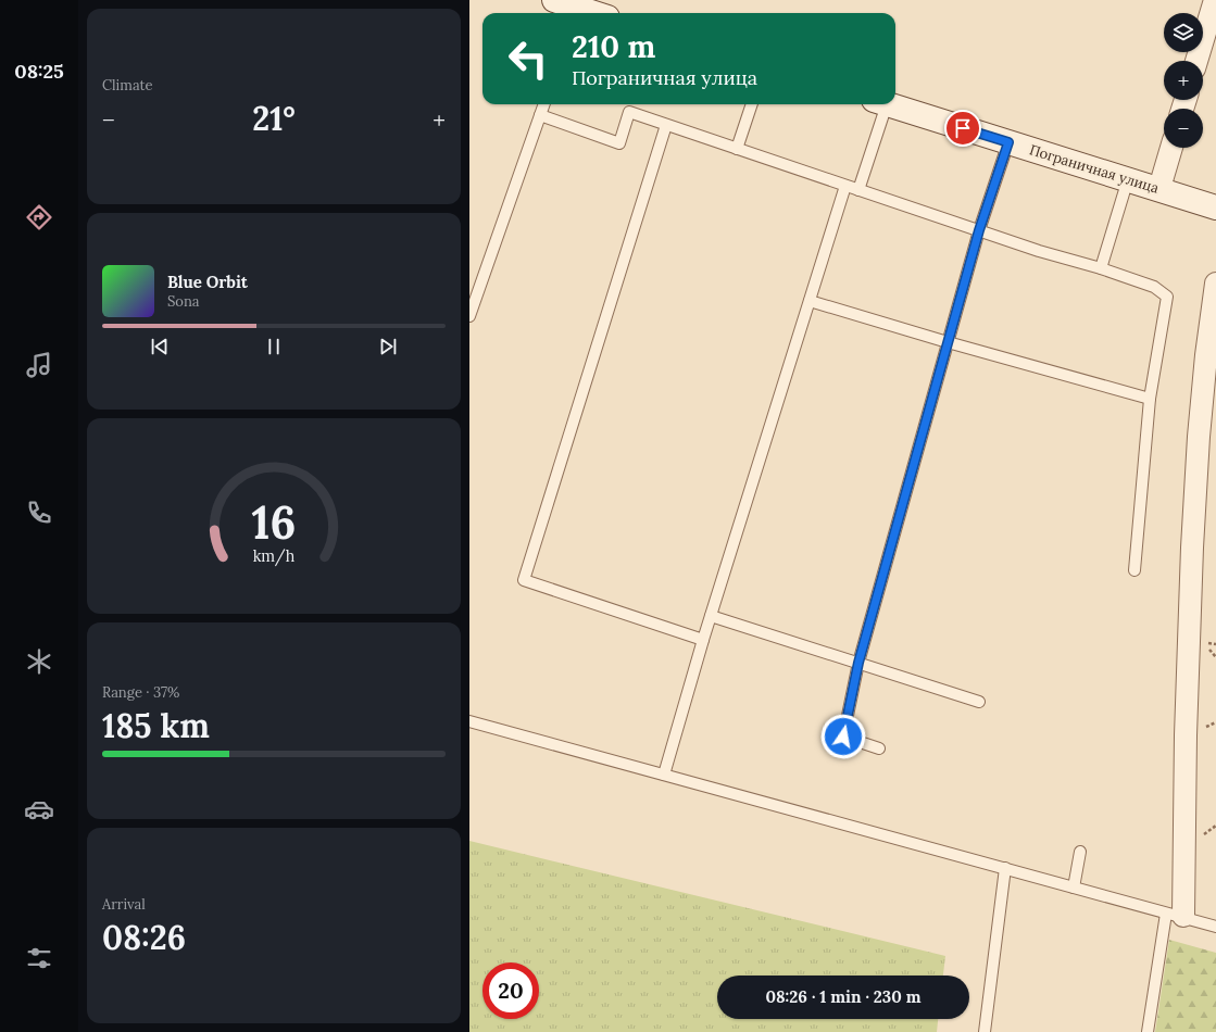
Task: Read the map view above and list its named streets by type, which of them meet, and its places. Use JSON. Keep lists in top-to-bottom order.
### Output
{
  "streets": {
    "street": ["Пограничная улица"]
  },
  "page": {
    "tabs": "08:25",
    "tile": [
      "Climate",
      ["Range · 37%", "185 km"],
      ["Arrival", "08:26"]
    ],
    "map_buttons": ["+", "−"],
    "turn": ["210 m", "Пограничная улица"],
    "heat": ["−", "21°", "+"],
    "song": ["Blue Orbit", "Sona"],
    "limit": "20",
    "trip": "08:26 · 1 min · 230 m",
    "gauge": ["16", "km/h"]
  }
}
